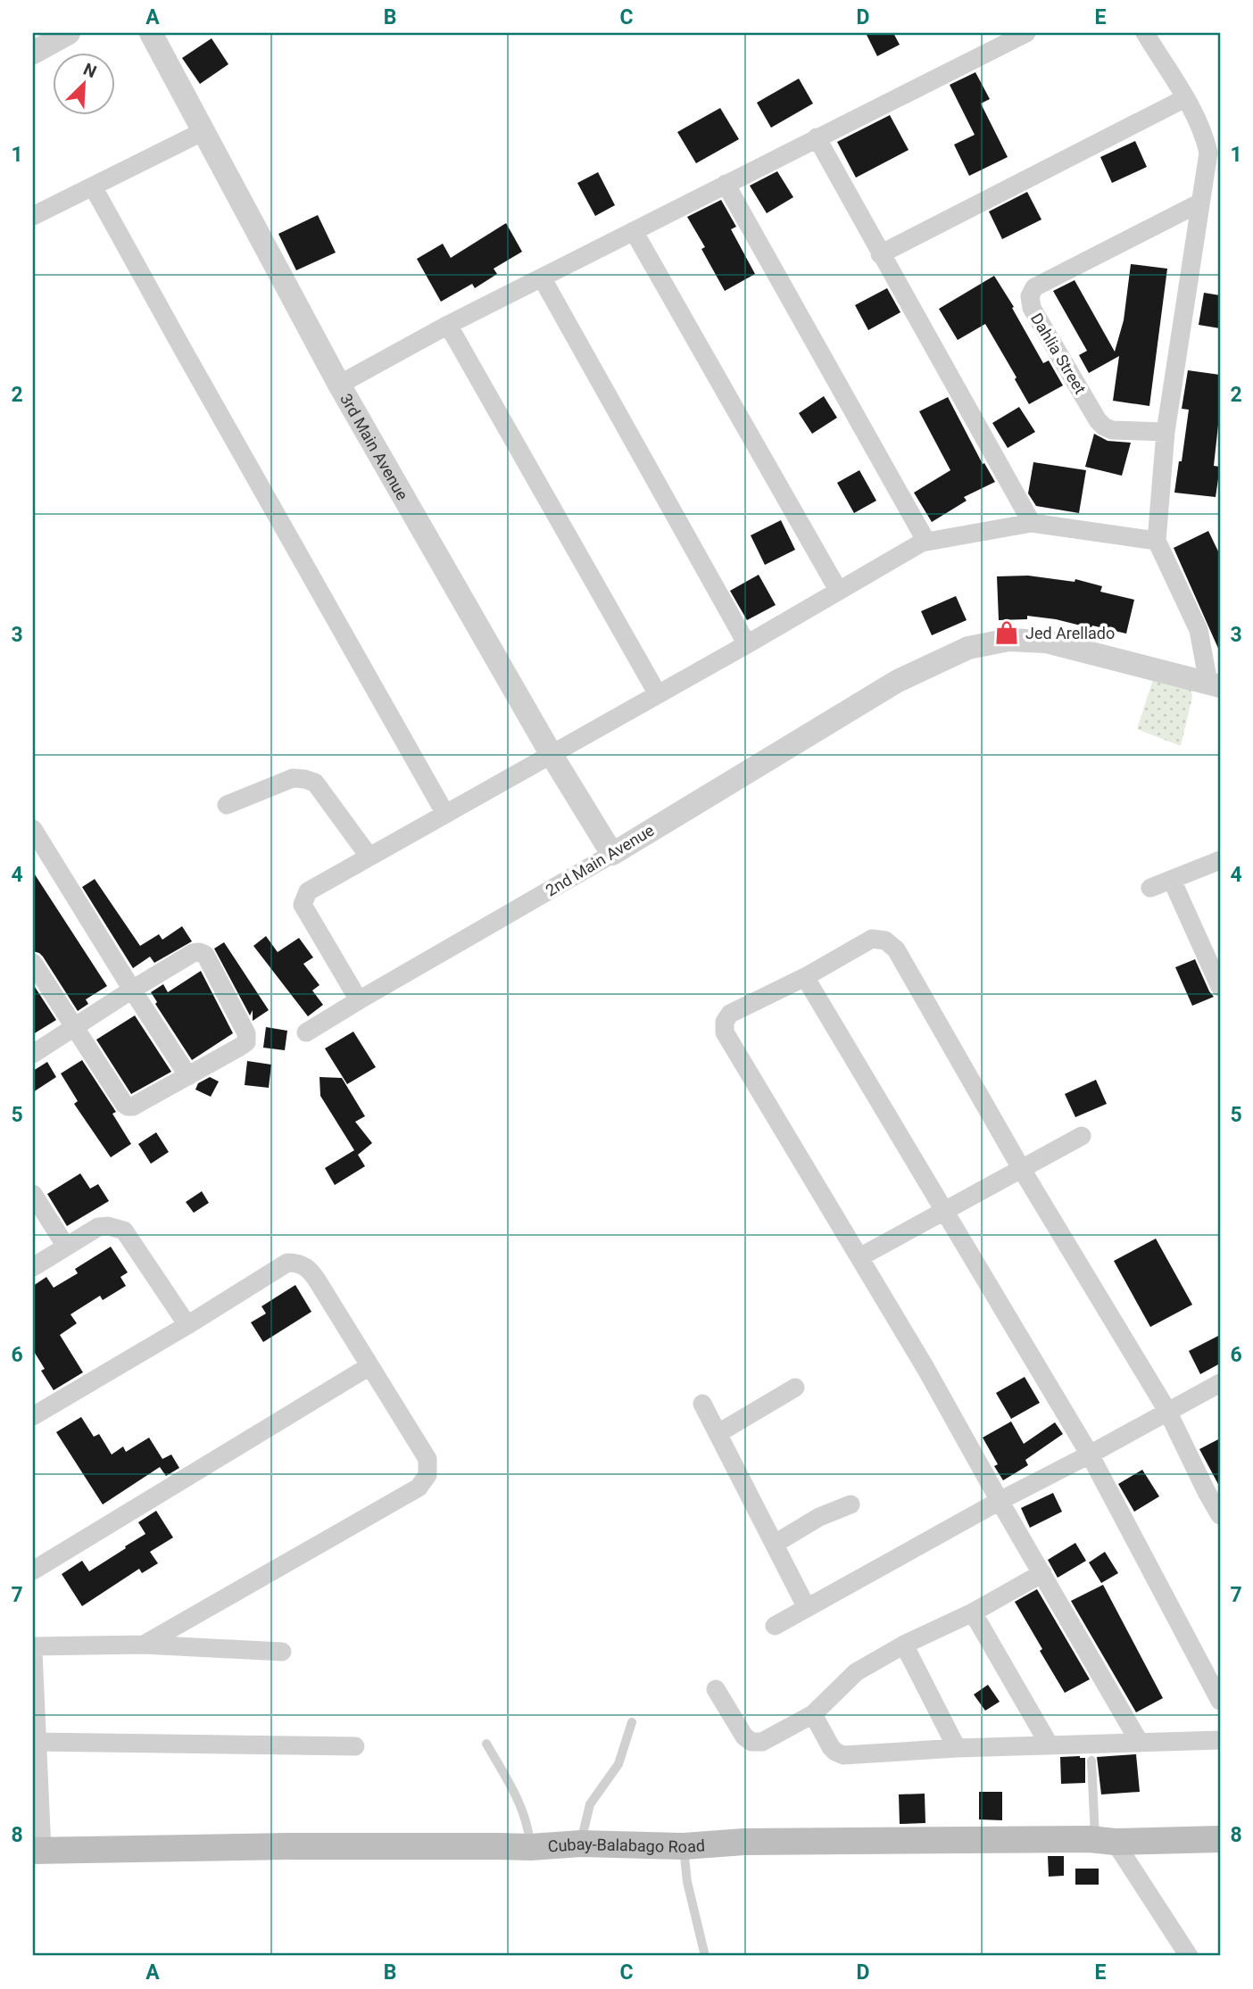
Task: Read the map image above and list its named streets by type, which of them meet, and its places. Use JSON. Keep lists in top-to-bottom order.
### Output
{
  "streets": {
    "main road": ["Cubay-Balabago Road"],
    "street": ["Dahlia Street", "3rd Main Avenue", "2nd Main Avenue"]
  },
  "crossings": [
    ["3rd Main Avenue", "2nd Main Avenue"]
  ],
  "places": {
    "shop": ["Jed Arellado"]
  },
  "north": "top right",
  "grid": {
    "columns": [
      "A",
      "B",
      "C",
      "D",
      "E"
    ],
    "rows": [
      "1",
      "2",
      "3",
      "4",
      "5",
      "6",
      "7",
      "8"
    ]
  }
}
